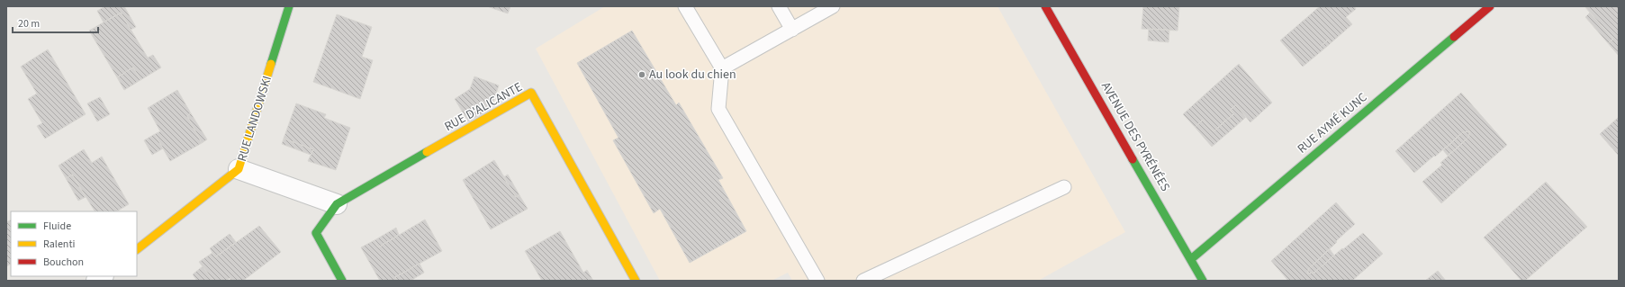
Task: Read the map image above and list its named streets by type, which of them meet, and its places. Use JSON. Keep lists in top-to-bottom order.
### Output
{
  "streets": {
    "street": [
      "RUE D'ALICANTE",
      "RUE LANDOWSKI",
      "RUE AYMÉ KUNC",
      "AVENUE DES PYRÉNÉES"
    ]
  },
  "crossings": [
    ["RUE AYMÉ KUNC", "AVENUE DES PYRÉNÉES"]
  ],
  "places": ["Au look du chien"],
  "legend": ["Fluide", "Ralenti", "Bouchon"],
  "scale_bar": "20 m"
}
